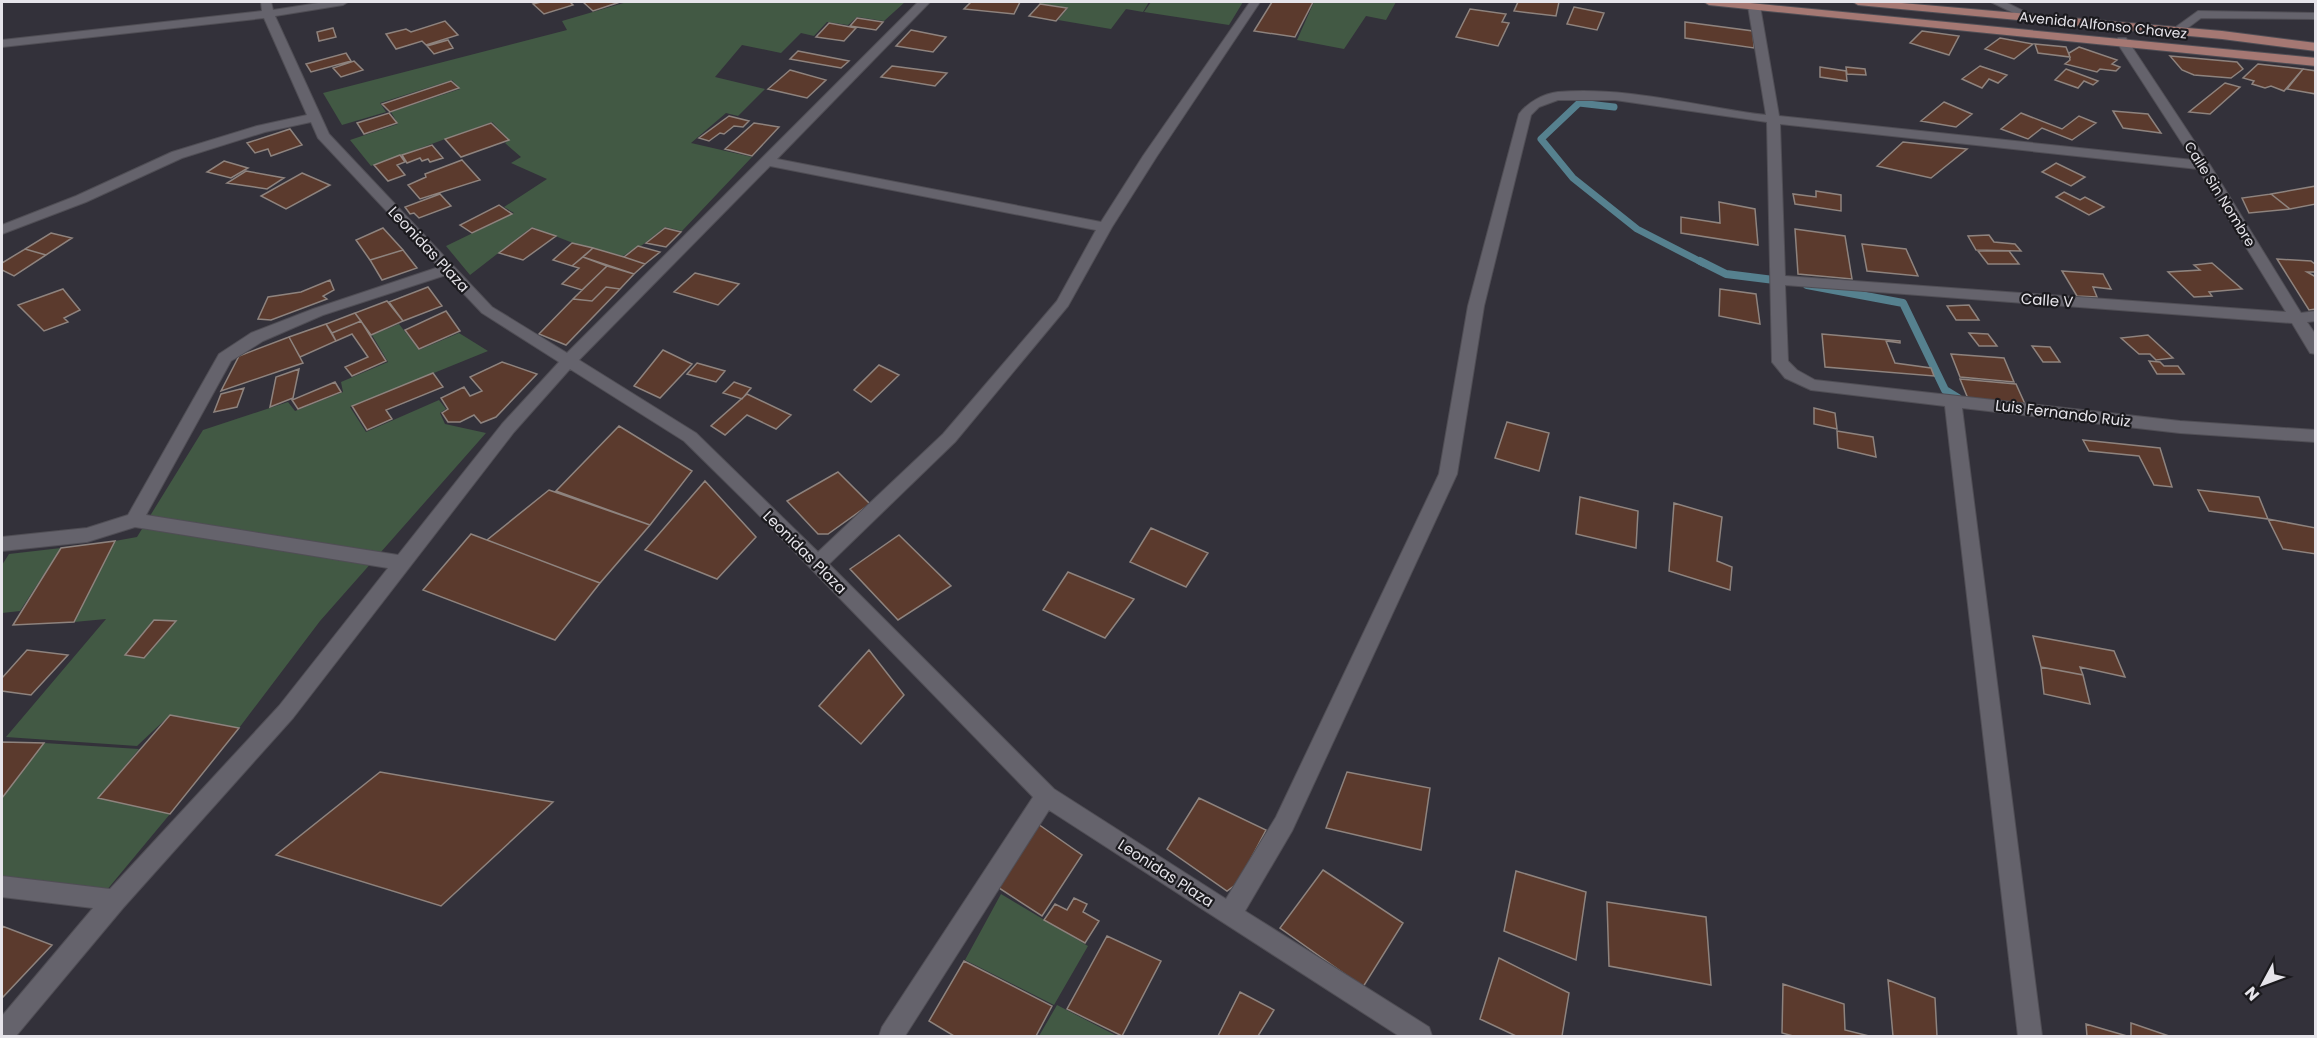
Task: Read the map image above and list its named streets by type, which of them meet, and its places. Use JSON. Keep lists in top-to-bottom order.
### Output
{
  "streets": {
    "main road": ["Avenida Alfonso Chavez"],
    "street": [
      "Calle Sin Nombre",
      "Leonidas Plaza",
      "Calle V",
      "Luis Fernando Ruiz"
    ]
  },
  "crossings": [
    ["Avenida Alfonso Chavez", "Calle Sin Nombre"],
    ["Calle Sin Nombre", "Calle V"],
    ["Calle V", "Luis Fernando Ruiz"]
  ],
  "north": "bottom left"
}
